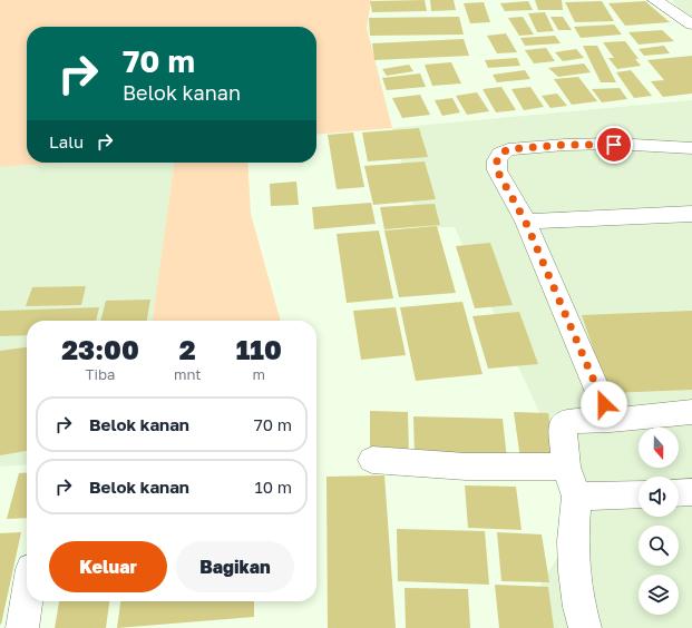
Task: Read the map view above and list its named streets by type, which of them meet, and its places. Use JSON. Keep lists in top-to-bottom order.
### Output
{
  "north": "bottom",
  "page": {
    "turn": ["70 m", "Belok kanan"],
    "then": "Lalu",
    "eta": [
      "23:00",
      "Tiba",
      "2",
      "mnt",
      "110",
      "m"
    ],
    "list": [
      {
        "name": "Belok kanan",
        "value": "70 m"
      },
      {
        "name": "Belok kanan",
        "value": "10 m"
      }
    ],
    "buttons": ["Keluar", "Bagikan"]
  }
}
